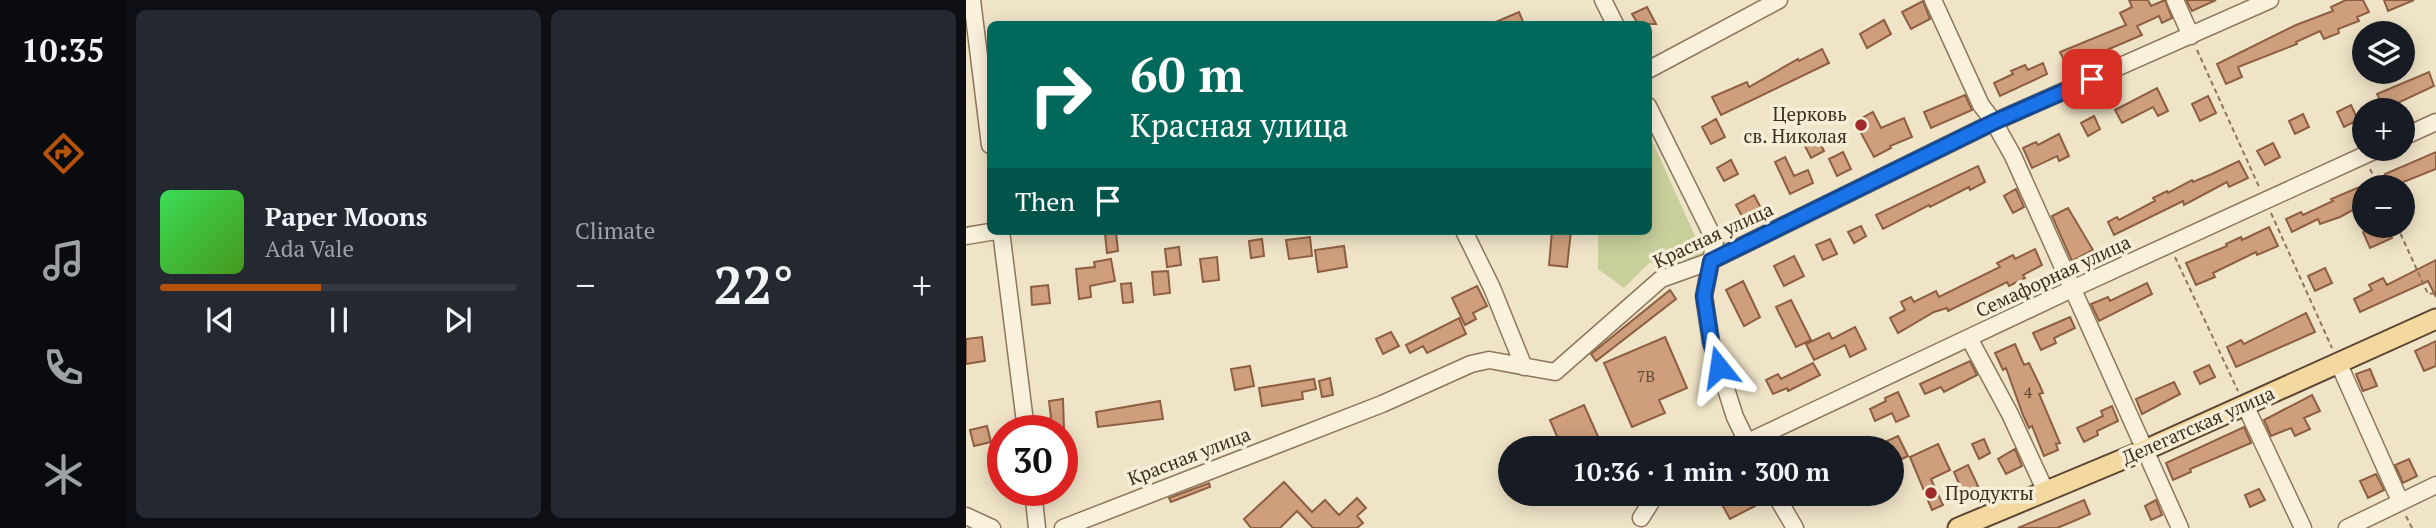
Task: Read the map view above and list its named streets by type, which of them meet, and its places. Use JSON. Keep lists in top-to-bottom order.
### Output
{
  "streets": {
    "main road": ["Делегатская улица"],
    "street": ["Красная улица", "Семафорная улица"]
  },
  "places": ["Церковь св. Николая", "Продукты"],
  "house_numbers": ["7В", "4"],
  "page": {
    "tabs": "10:35",
    "tile": "Climate",
    "map_buttons": ["+", "−"],
    "turn": ["60 m", "Красная улица"],
    "then": "Then",
    "song": ["Paper Moons", "Ada Vale"],
    "heat": ["−", "22°", "+"],
    "limit": "30",
    "trip": "10:36 · 1 min · 300 m"
  }
}
